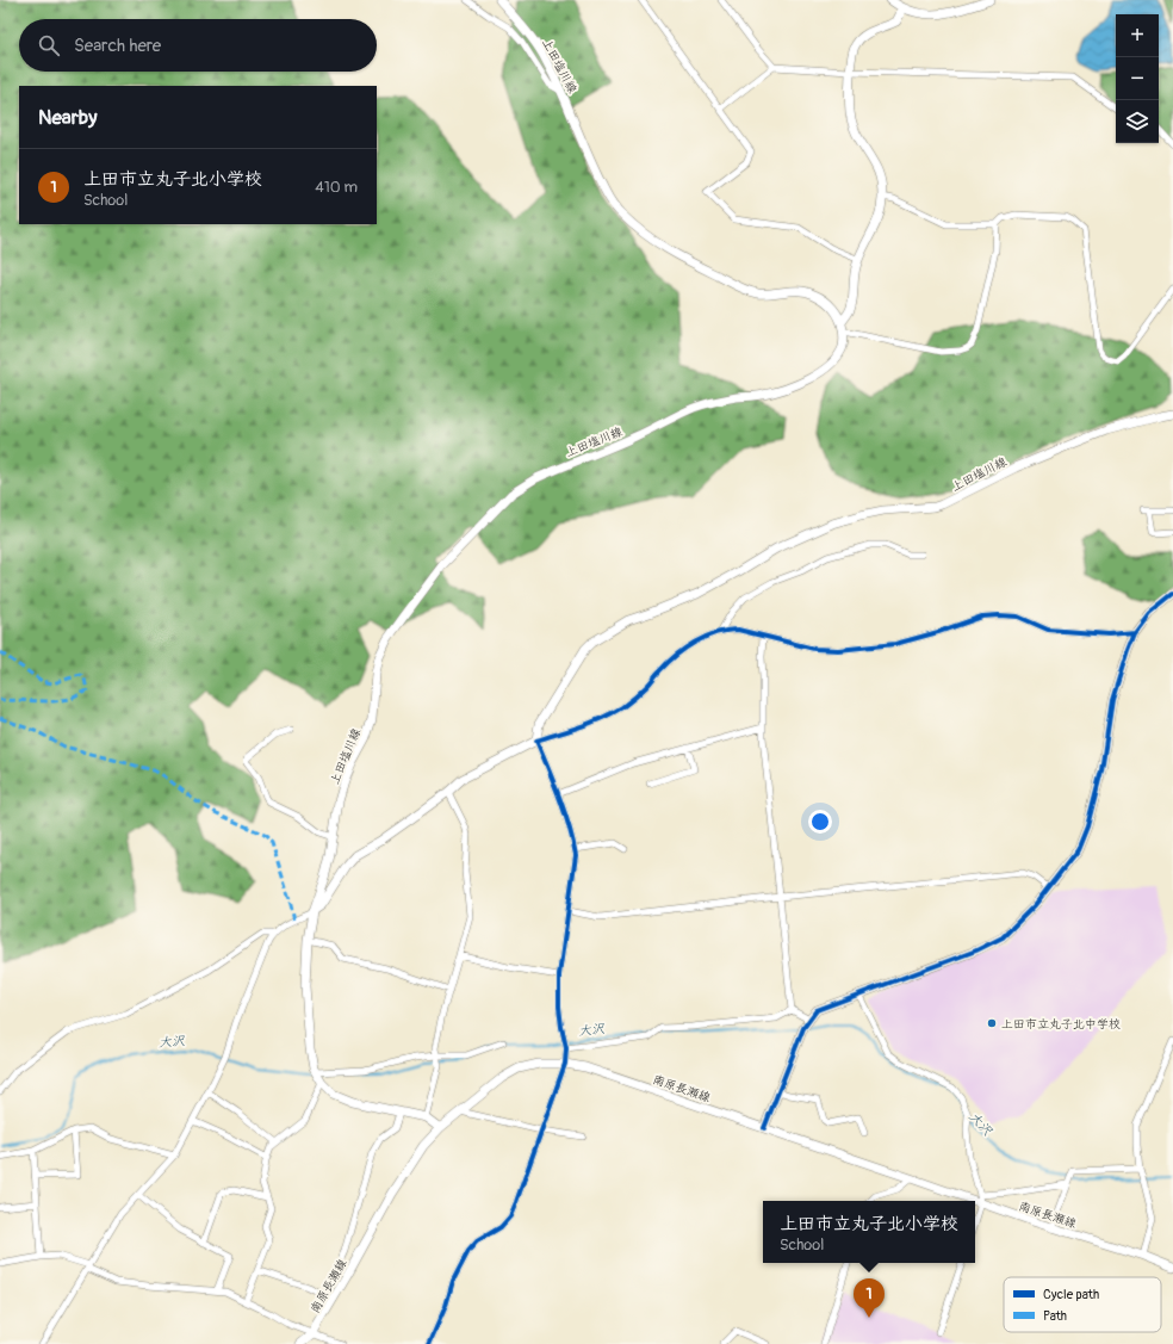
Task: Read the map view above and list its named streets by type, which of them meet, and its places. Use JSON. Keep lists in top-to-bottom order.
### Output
{
  "streets": {
    "main road": ["上田塩川線", "南原長瀬線"]
  },
  "water": ["大沢"],
  "places": ["上田市立丸子北中学校"],
  "legend": ["Cycle path", "Path"],
  "page": {
    "map_buttons": ["+", "−"],
    "search": "Search here",
    "heading": "Nearby",
    "list": [
      {
        "mark": "1",
        "name": "上田市立丸子北小学校",
        "note": "School",
        "value": "410 m"
      }
    ],
    "popup": ["上田市立丸子北小学校", "School"],
    "pins": "1"
  }
}
